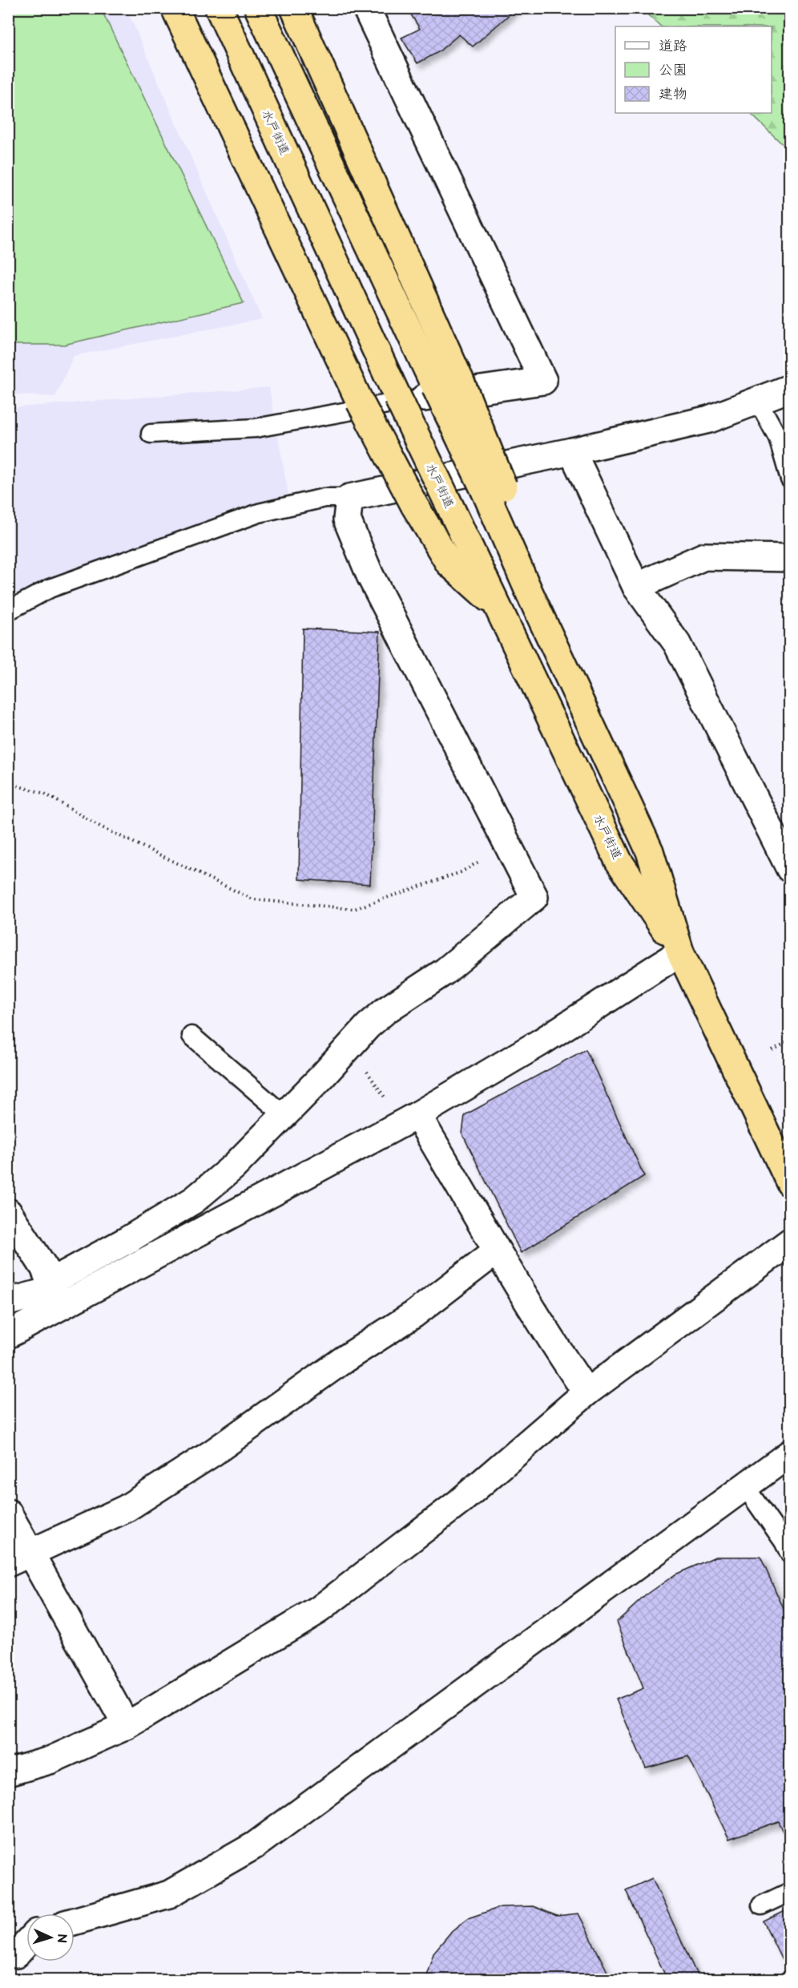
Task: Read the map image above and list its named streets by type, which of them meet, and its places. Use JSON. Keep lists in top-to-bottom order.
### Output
{
  "streets": {
    "highway": ["水戸街道"]
  },
  "legend": ["道路", "公園", "建物"],
  "north": "right"
}
